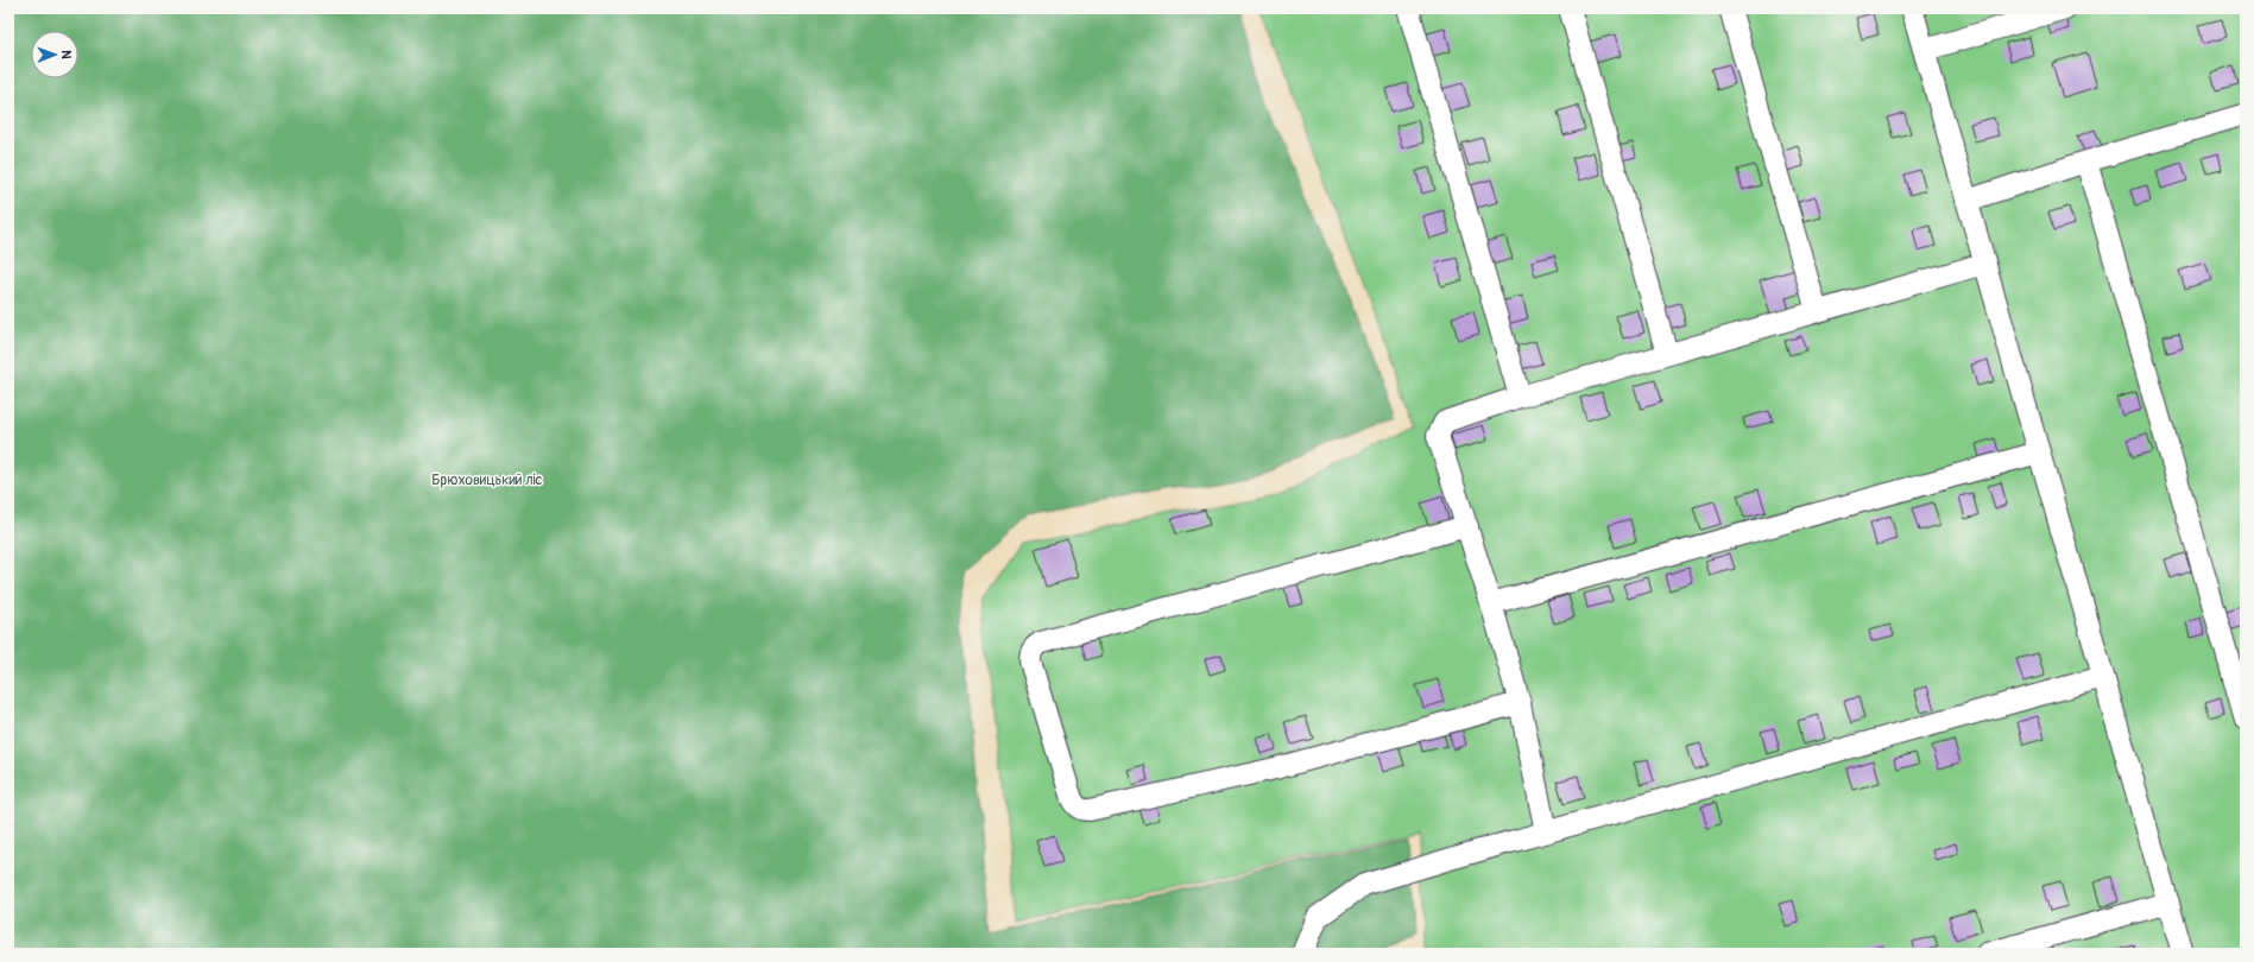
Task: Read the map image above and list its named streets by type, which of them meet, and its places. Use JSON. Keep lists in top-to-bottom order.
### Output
{
  "parks": ["Брюховицький ліс"],
  "north": "right"
}
